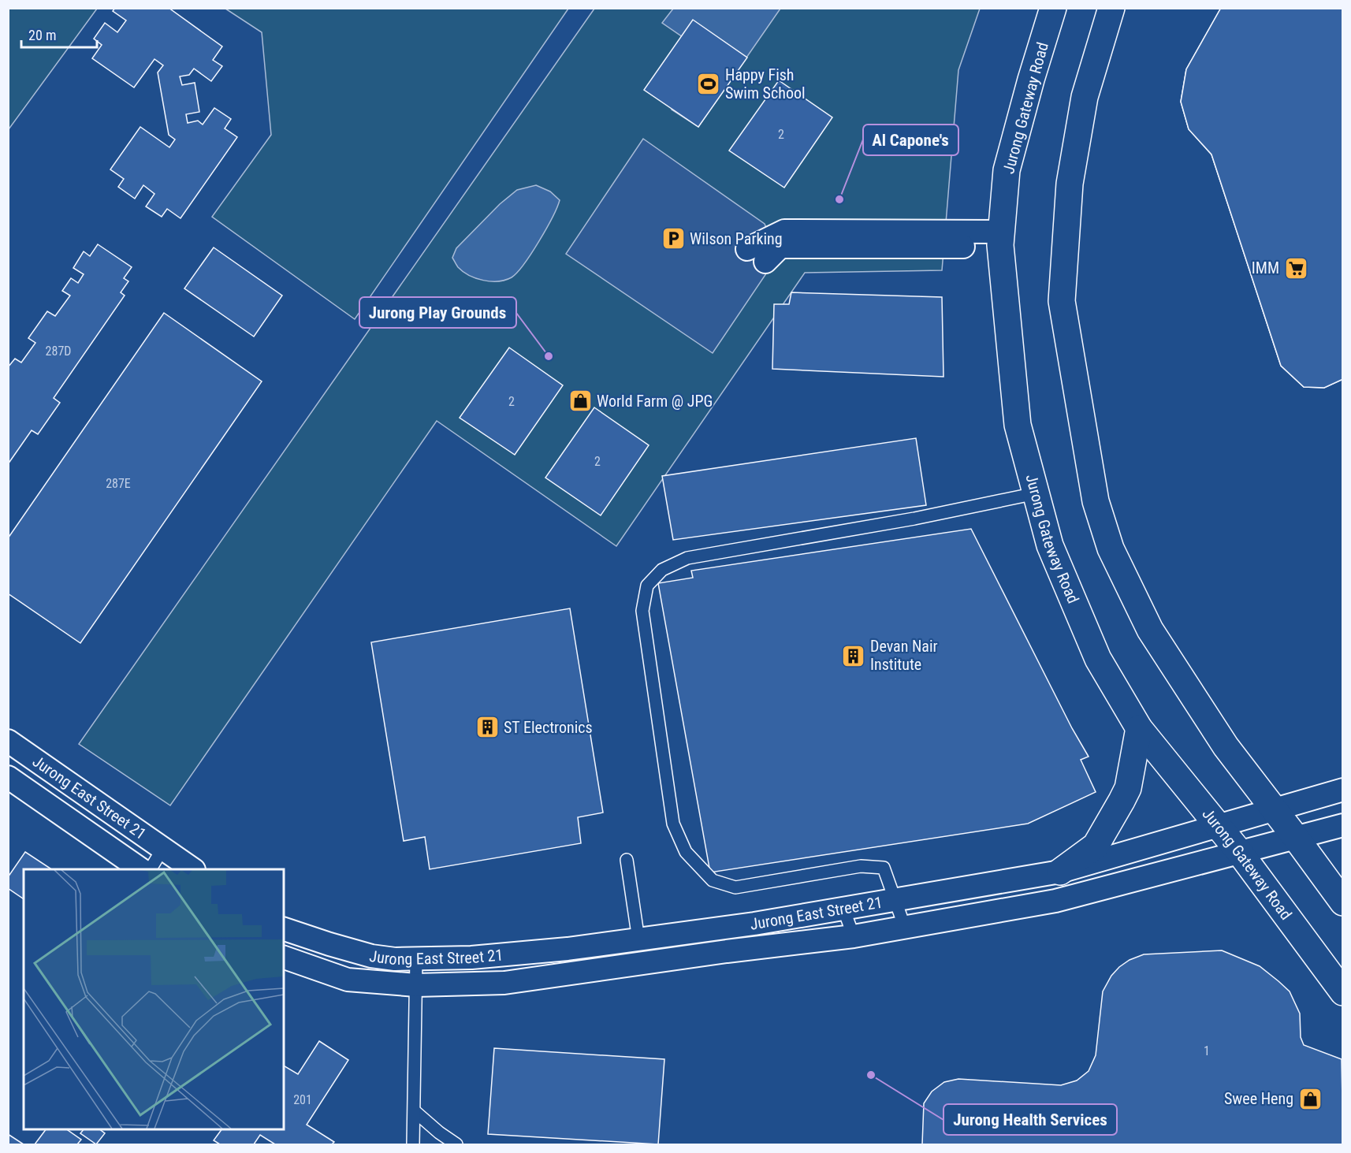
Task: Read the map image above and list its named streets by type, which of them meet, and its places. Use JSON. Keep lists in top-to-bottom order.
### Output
{
  "streets": {
    "main road": ["Jurong Gateway Road"],
    "street": ["Jurong East Street 21"]
  },
  "crossings": [
    ["Jurong Gateway Road", "Jurong East Street 21"]
  ],
  "places": {
    "sports": ["Happy Fish Swim School"],
    "other": ["Al Capone's", "Jurong Play Grounds", "Jurong Health Services"],
    "parking": ["Wilson Parking"],
    "supermarket": ["IMM"],
    "shop": ["World Farm @ JPG", "Swee Heng"],
    "building": ["Devan Nair Institute", "ST Electronics"]
  },
  "house_numbers": [
    "2",
    "287D",
    "2",
    "2",
    "287E",
    "1",
    "201"
  ],
  "scale_bar": "20 m"
}
